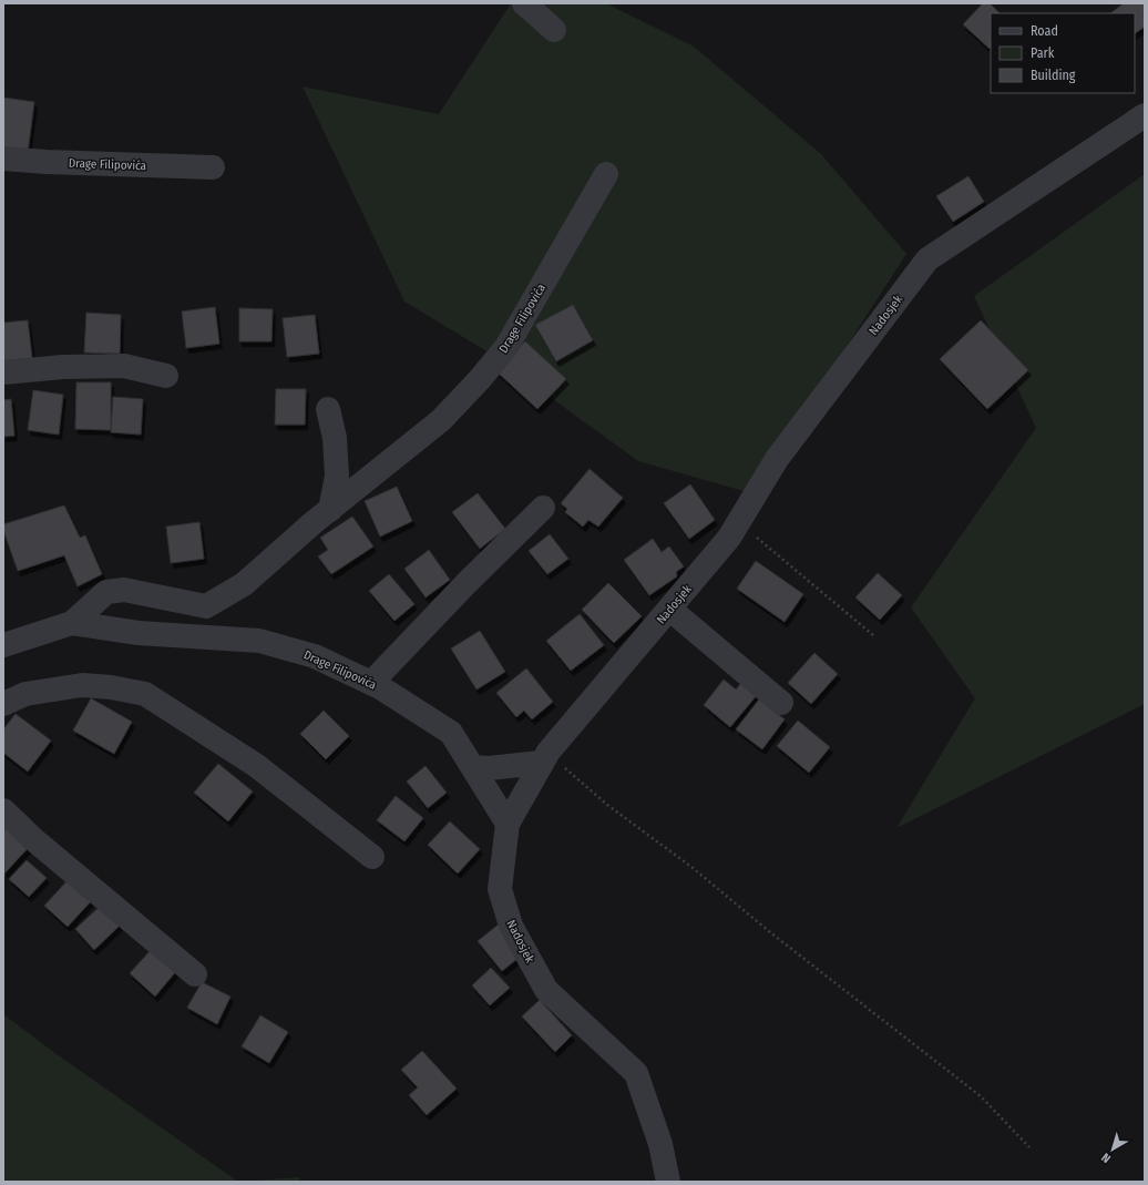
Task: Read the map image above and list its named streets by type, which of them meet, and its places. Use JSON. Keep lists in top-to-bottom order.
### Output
{
  "streets": {
    "street": ["Drage Filipovića", "Nadosjek"]
  },
  "crossings": [
    ["Drage Filipovića", "Nadosjek"]
  ],
  "legend": ["Road", "Park", "Building"],
  "north": "bottom left"
}
